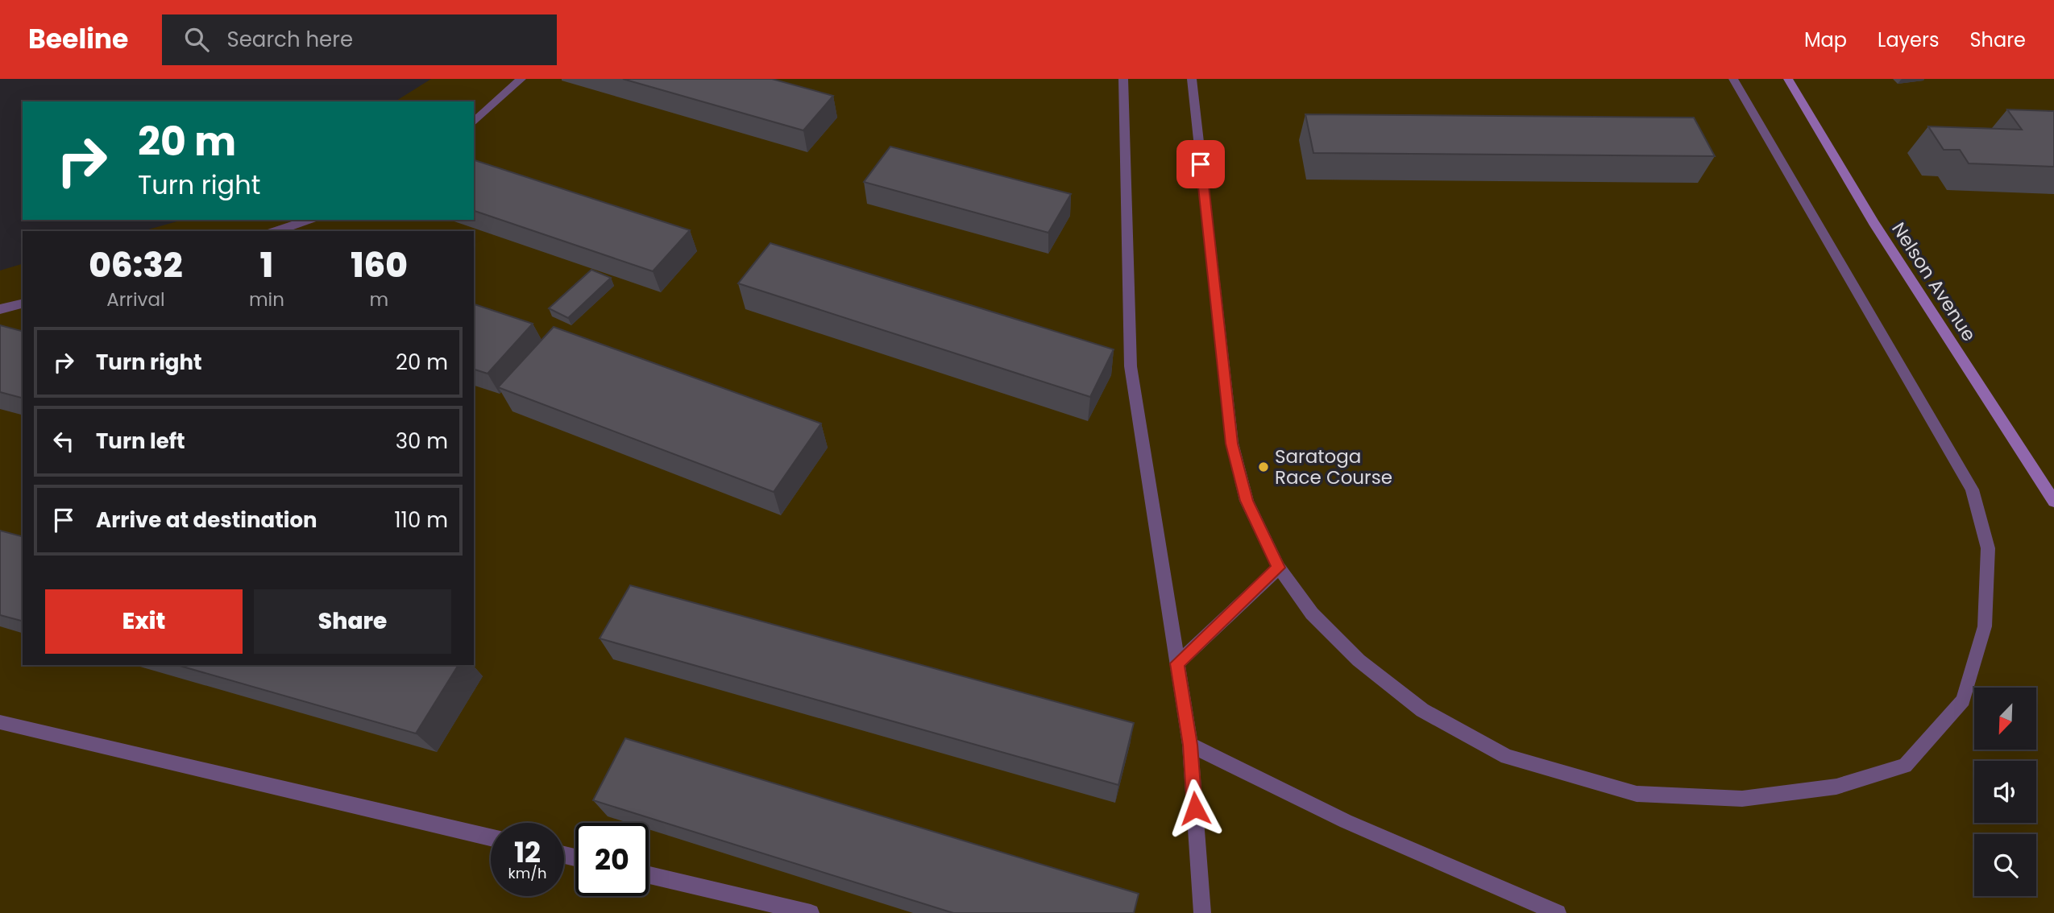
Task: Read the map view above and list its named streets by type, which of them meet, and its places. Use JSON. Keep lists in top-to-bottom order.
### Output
{
  "streets": {
    "street": ["Nelson Avenue"]
  },
  "places": ["Saratoga Race Course"],
  "north": "bottom left",
  "page": {
    "header": "Beeline",
    "search": "Search here",
    "nav": ["Map", "Layers", "Share"],
    "turn": ["20 m", "Turn right"],
    "eta": [
      "06:32",
      "Arrival",
      "1",
      "min",
      "160",
      "m"
    ],
    "list": [
      {
        "name": "Turn right",
        "value": "20 m"
      },
      {
        "name": "Turn left",
        "value": "30 m"
      },
      {
        "name": "Arrive at destination",
        "value": "110 m"
      }
    ],
    "buttons": ["Exit", "Share"],
    "speed": "12 km/h",
    "limit": "20"
  }
}
